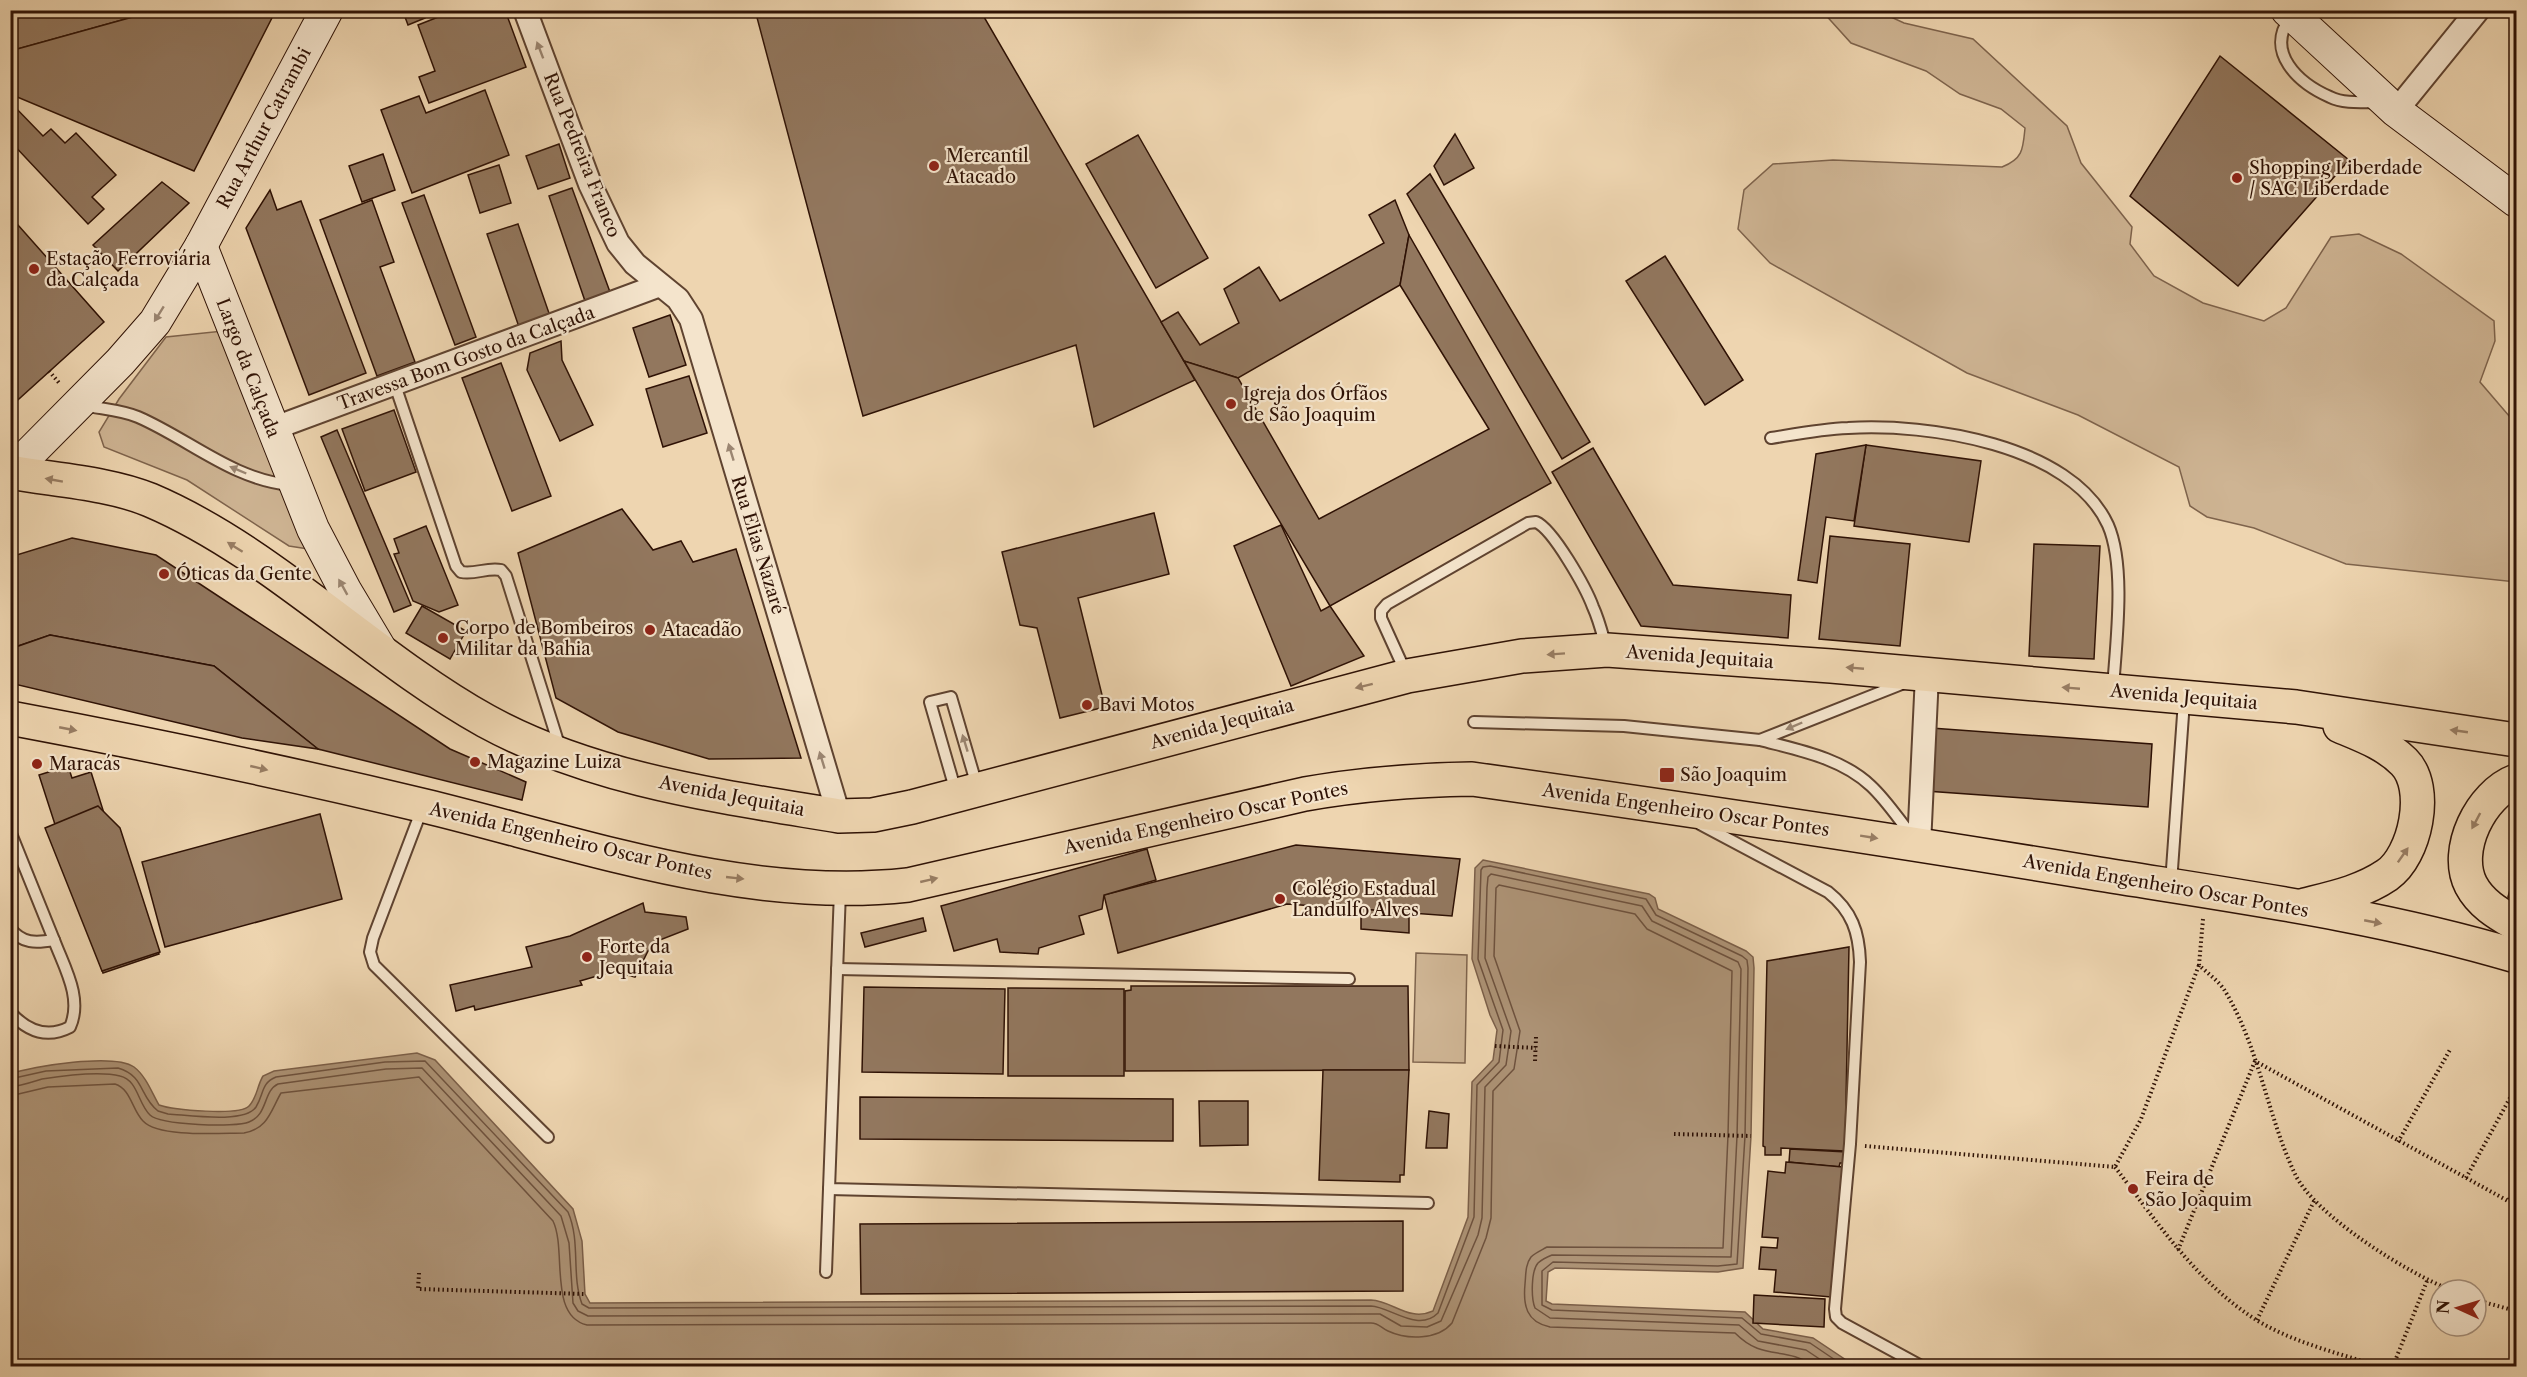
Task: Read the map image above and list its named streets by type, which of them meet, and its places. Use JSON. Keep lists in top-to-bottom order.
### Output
{
  "streets": {
    "main road": [
      "Rua Arthur Catrambi",
      "Largo da Calçada",
      "Avenida Jequitaia",
      "Avenida Engenheiro Oscar Pontes"
    ],
    "street": ["Rua Pedreira Franco", "Travessa Bom Gosto da Calçada", "Rua Elias Nazaré"]
  },
  "crossings": [
    ["Rua Arthur Catrambi", "Largo da Calçada"],
    ["Rua Pedreira Franco", "Travessa Bom Gosto da Calçada"],
    ["Rua Pedreira Franco", "Rua Elias Nazaré"],
    ["Travessa Bom Gosto da Calçada", "Largo da Calçada"],
    ["Travessa Bom Gosto da Calçada", "Rua Elias Nazaré"],
    ["Largo da Calçada", "Avenida Jequitaia"],
    ["Rua Elias Nazaré", "Avenida Jequitaia"]
  ],
  "one_way": [
    "Rua Pedreira Franco",
    "Largo da Calçada",
    "Rua Elias Nazaré",
    "Avenida Jequitaia",
    "Avenida Engenheiro Oscar Pontes"
  ],
  "places": {
    "other": [
      "Mercantil Atacado",
      "Shopping Liberdade / SAC Liberdade",
      "Estação Ferroviária da Calçada",
      "Igreja dos Órfãos de São Joaquim",
      "Óticas da Gente",
      "Atacadão",
      "Corpo de Bombeiros Militar da Bahia",
      "Bavi Motos",
      "Magazine Luiza",
      "Maracás",
      "Colégio Estadual Landulfo Alves",
      "Forte da Jequitaia",
      "Feira de São Joaquim"
    ],
    "transit": ["São Joaquim"]
  },
  "north": "left"
}
